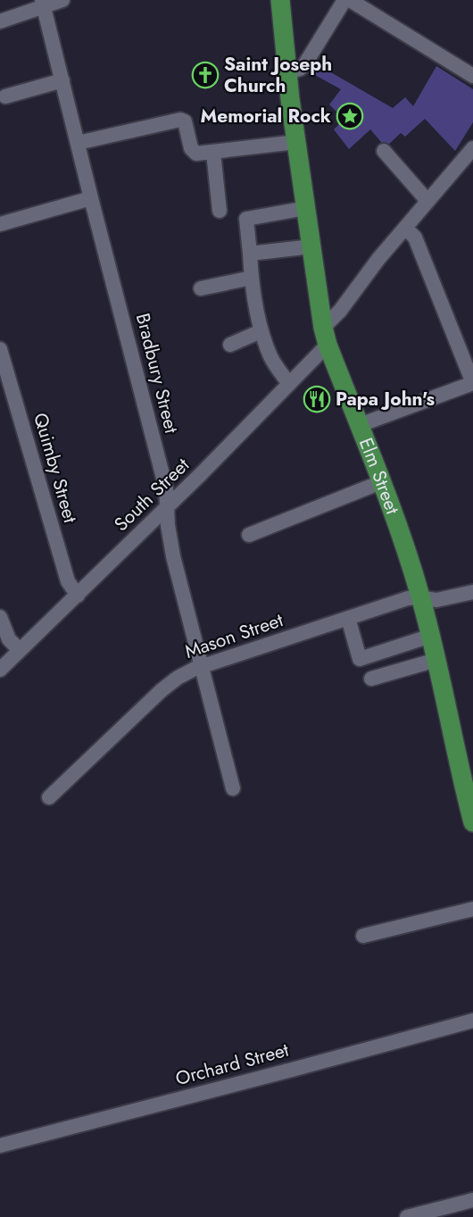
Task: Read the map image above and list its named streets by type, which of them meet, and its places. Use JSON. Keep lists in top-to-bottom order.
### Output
{
  "streets": {
    "main road": ["Elm Street"],
    "street": [
      "Bradbury Street",
      "Quimby Street",
      "South Street",
      "Mason Street",
      "Orchard Street"
    ]
  },
  "crossings": [
    ["Bradbury Street", "South Street"],
    ["Bradbury Street", "Mason Street"],
    ["Quimby Street", "South Street"],
    ["Elm Street", "South Street"],
    ["Elm Street", "Mason Street"]
  ],
  "places": {
    "church": ["Saint Joseph Church"],
    "place": ["Memorial Rock"],
    "restaurant": ["Papa John's"]
  }
}
